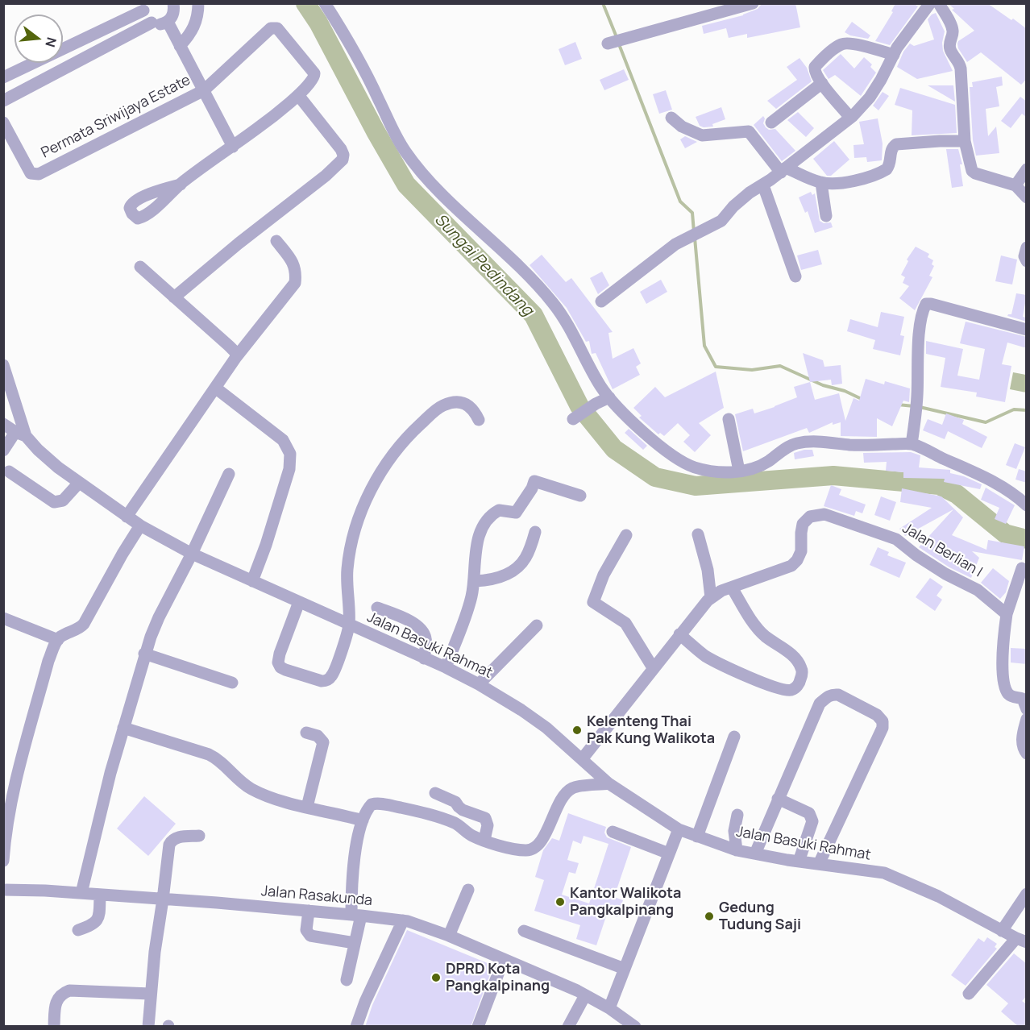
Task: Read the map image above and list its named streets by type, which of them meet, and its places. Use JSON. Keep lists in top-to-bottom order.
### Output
{
  "streets": {
    "street": [
      "Permata Sriwijaya Estate",
      "Jalan Berlian I",
      "Jalan Basuki Rahmat",
      "Jalan Rasakunda"
    ]
  },
  "crossings": [
    ["Jalan Berlian I", "Jalan Basuki Rahmat"]
  ],
  "water": ["Sungai Pedindang"],
  "places": [
    "Kelenteng Thai Pak Kung Walikota",
    "Kantor Walikota Pangkalpinang",
    "Gedung Tudung Saji",
    "DPRD Kota Pangkalpinang"
  ],
  "north": "right"
}
